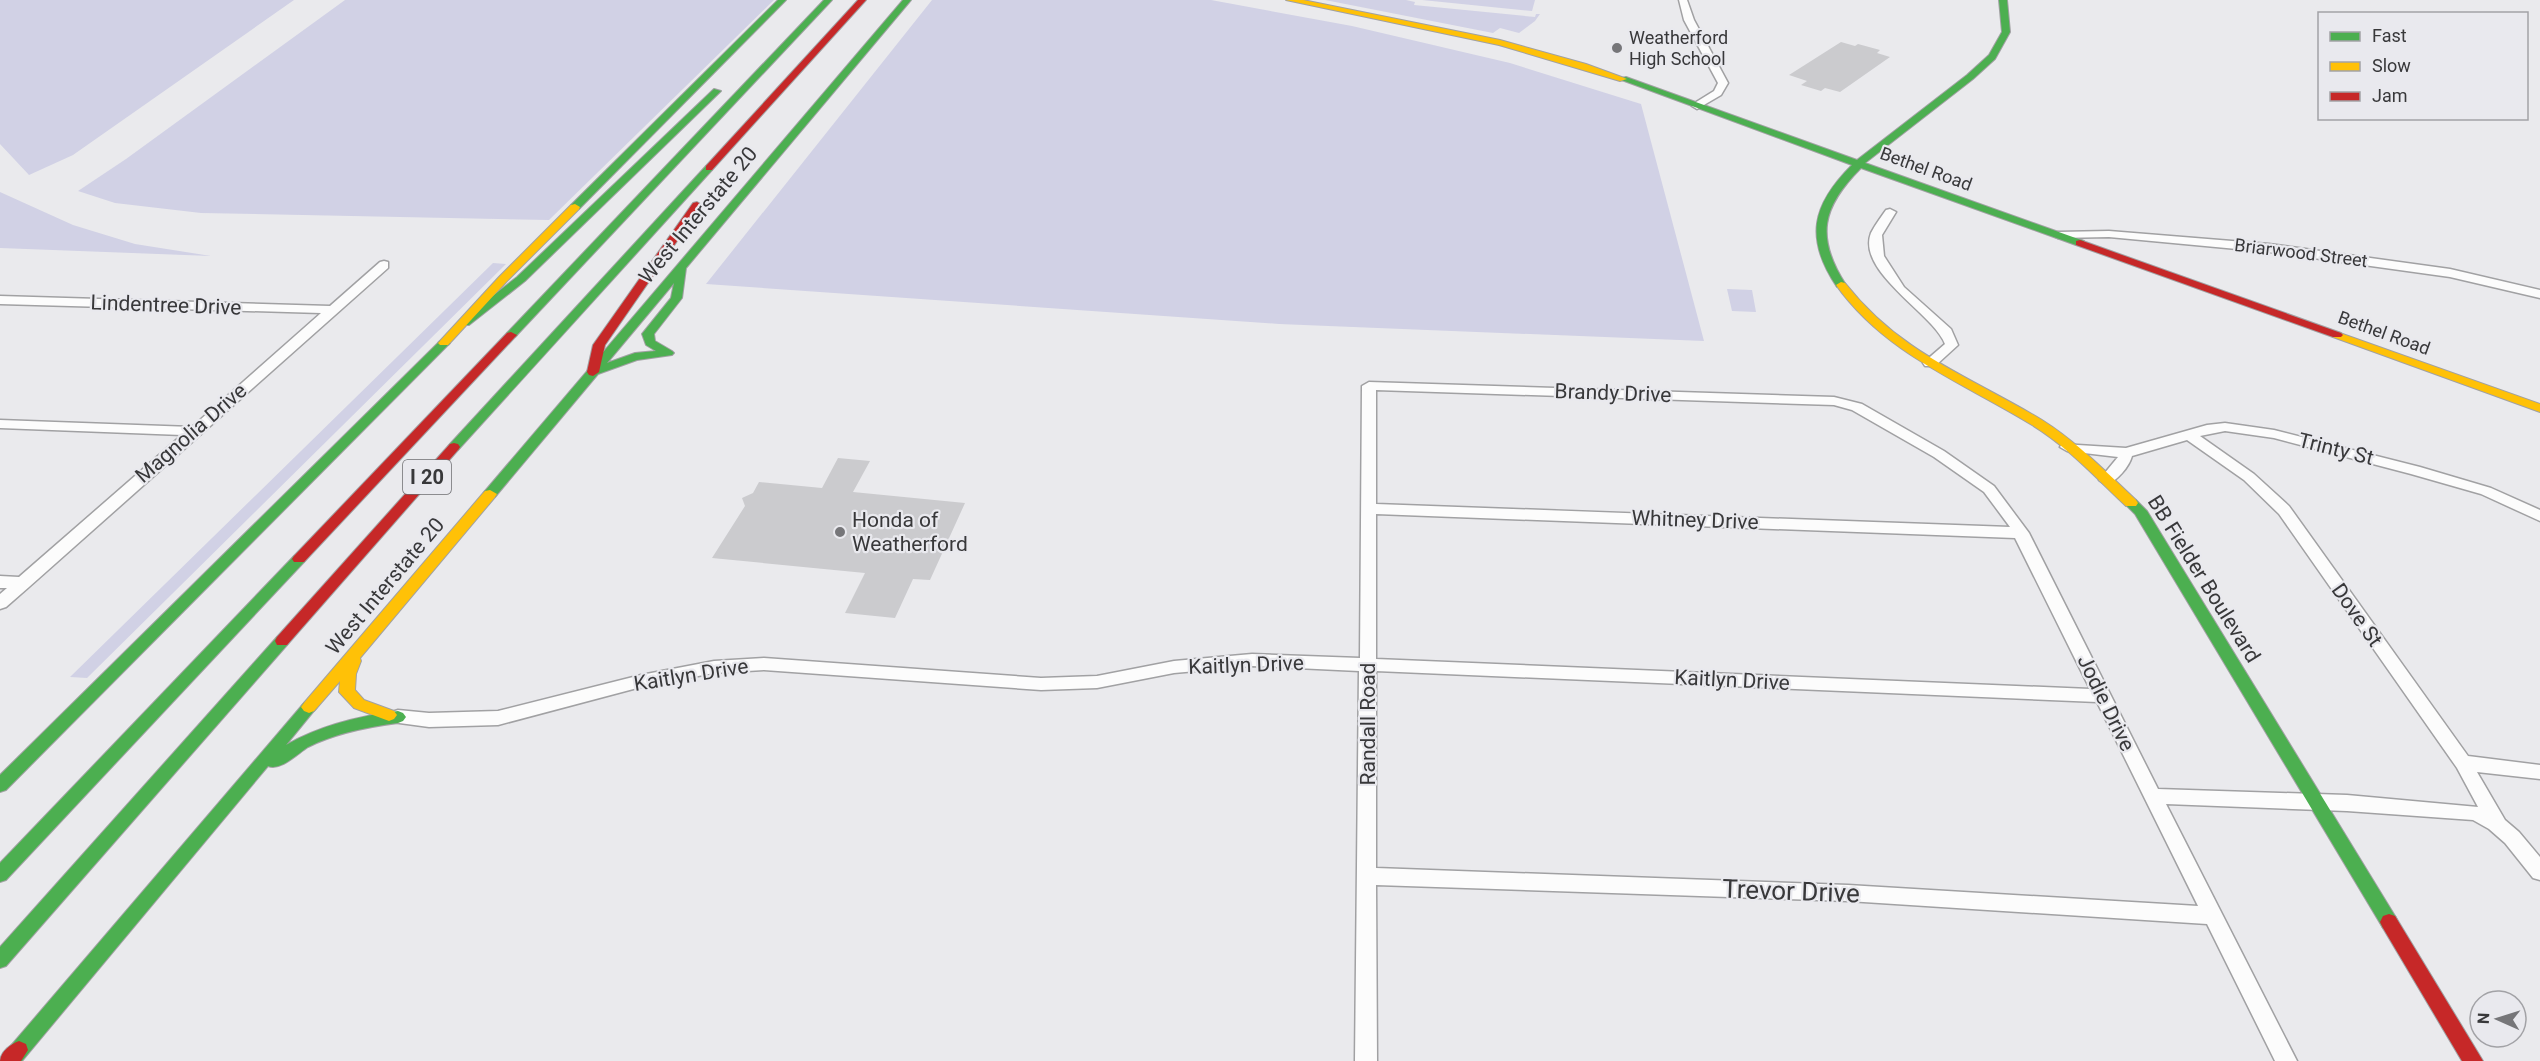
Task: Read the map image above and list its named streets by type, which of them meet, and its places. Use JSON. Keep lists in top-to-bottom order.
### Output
{
  "streets": {
    "main road": [
      "Bethel Road",
      "West Interstate 20",
      "I 20",
      "BB Fielder Boulevard",
      "Kaitlyn Drive"
    ],
    "street": [
      "Briarwood Street",
      "Lindentree Drive",
      "Brandy Drive",
      "Magnolia Drive",
      "Trinty St",
      "Whitney Drive",
      "Dove St",
      "Jodie Drive",
      "Randall Road",
      "Trevor Drive"
    ]
  },
  "crossings": [
    ["Bethel Road", "Briarwood Street"],
    ["Bethel Road", "BB Fielder Boulevard"],
    ["West Interstate 20", "Kaitlyn Drive"],
    ["Lindentree Drive", "Magnolia Drive"],
    ["Brandy Drive", "Jodie Drive"],
    ["Brandy Drive", "Randall Road"],
    ["Trinty St", "BB Fielder Boulevard"],
    ["Trinty St", "Dove St"],
    ["Whitney Drive", "Jodie Drive"],
    ["Whitney Drive", "Randall Road"],
    ["Kaitlyn Drive", "Jodie Drive"],
    ["Kaitlyn Drive", "Randall Road"],
    ["Jodie Drive", "Trevor Drive"],
    ["Randall Road", "Trevor Drive"]
  ],
  "places": ["Weatherford High School", "Honda of Weatherford"],
  "legend": ["Fast", "Slow", "Jam"],
  "north": "left"
}
